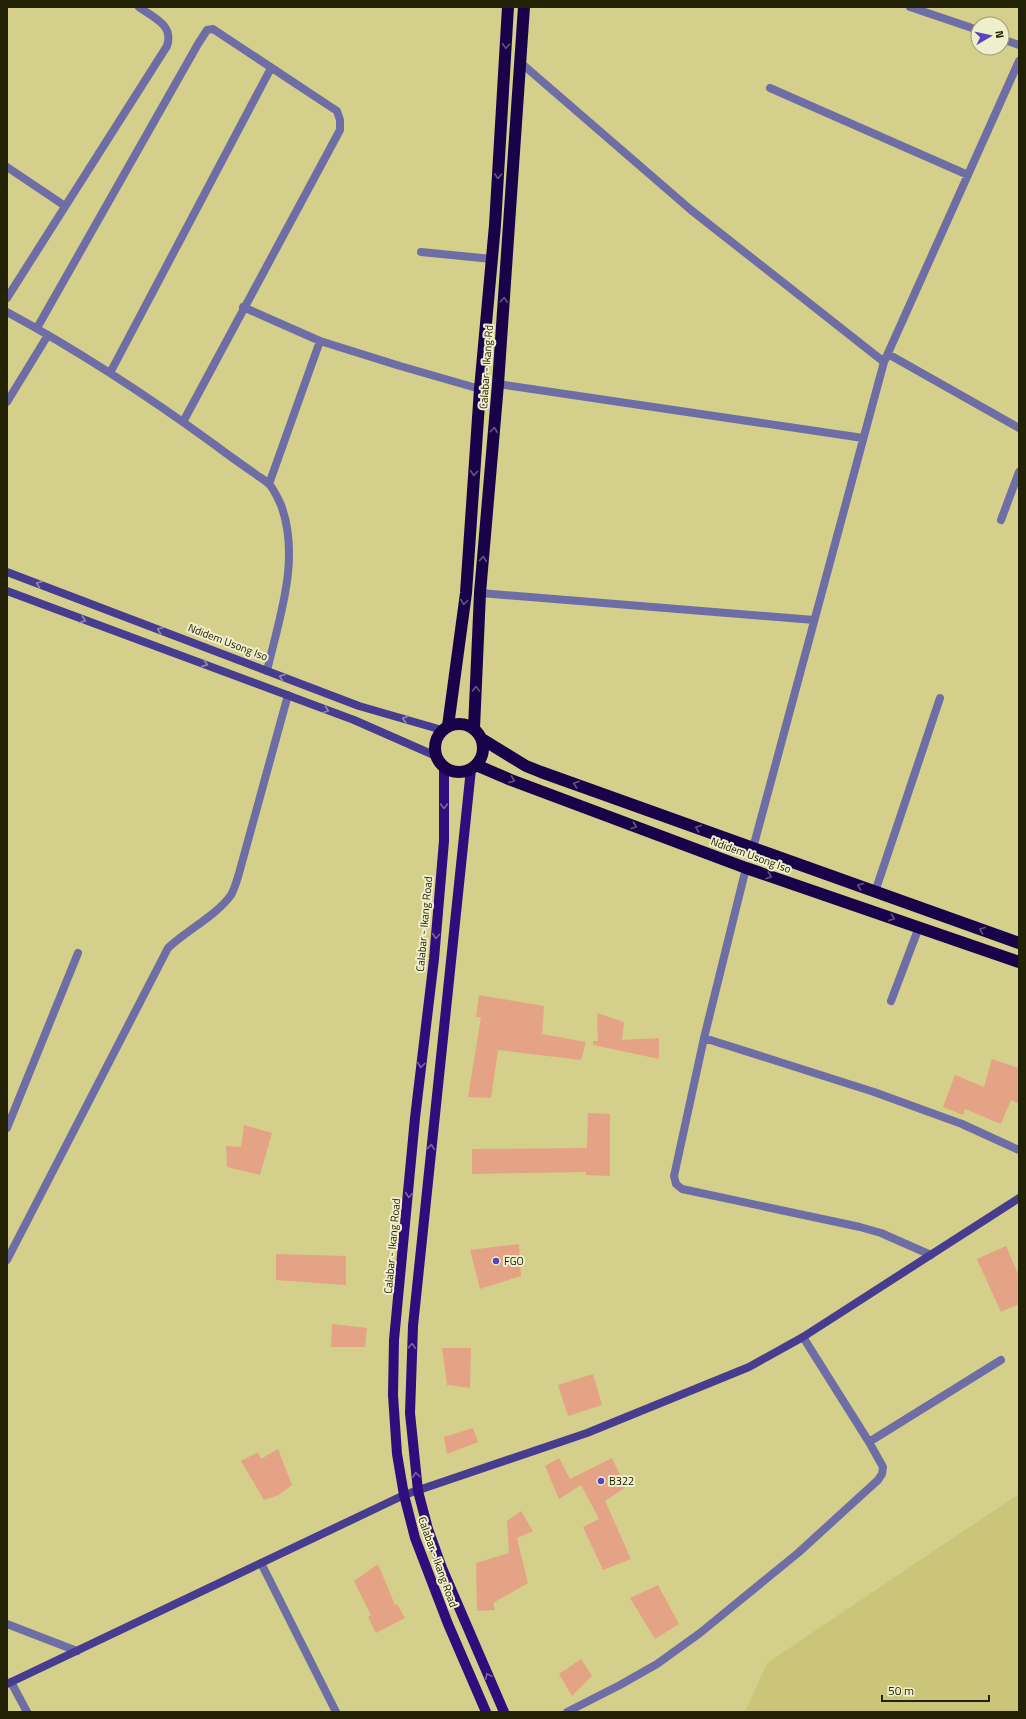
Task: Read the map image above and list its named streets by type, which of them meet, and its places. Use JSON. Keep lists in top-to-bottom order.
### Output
{
  "streets": {
    "highway": ["Calabar - Ikang Rd", "Ndidem Usong Iso"],
    "main road": ["Calabar - Ikang Road"]
  },
  "crossings": [
    ["Calabar - Ikang Rd", "Ndidem Usong Iso"],
    ["Calabar - Ikang Rd", "Calabar - Ikang Road"],
    ["Ndidem Usong Iso", "Calabar - Ikang Road"]
  ],
  "places": ["FGO", "B322"],
  "scale_bar": "50 m",
  "north": "right"
}
